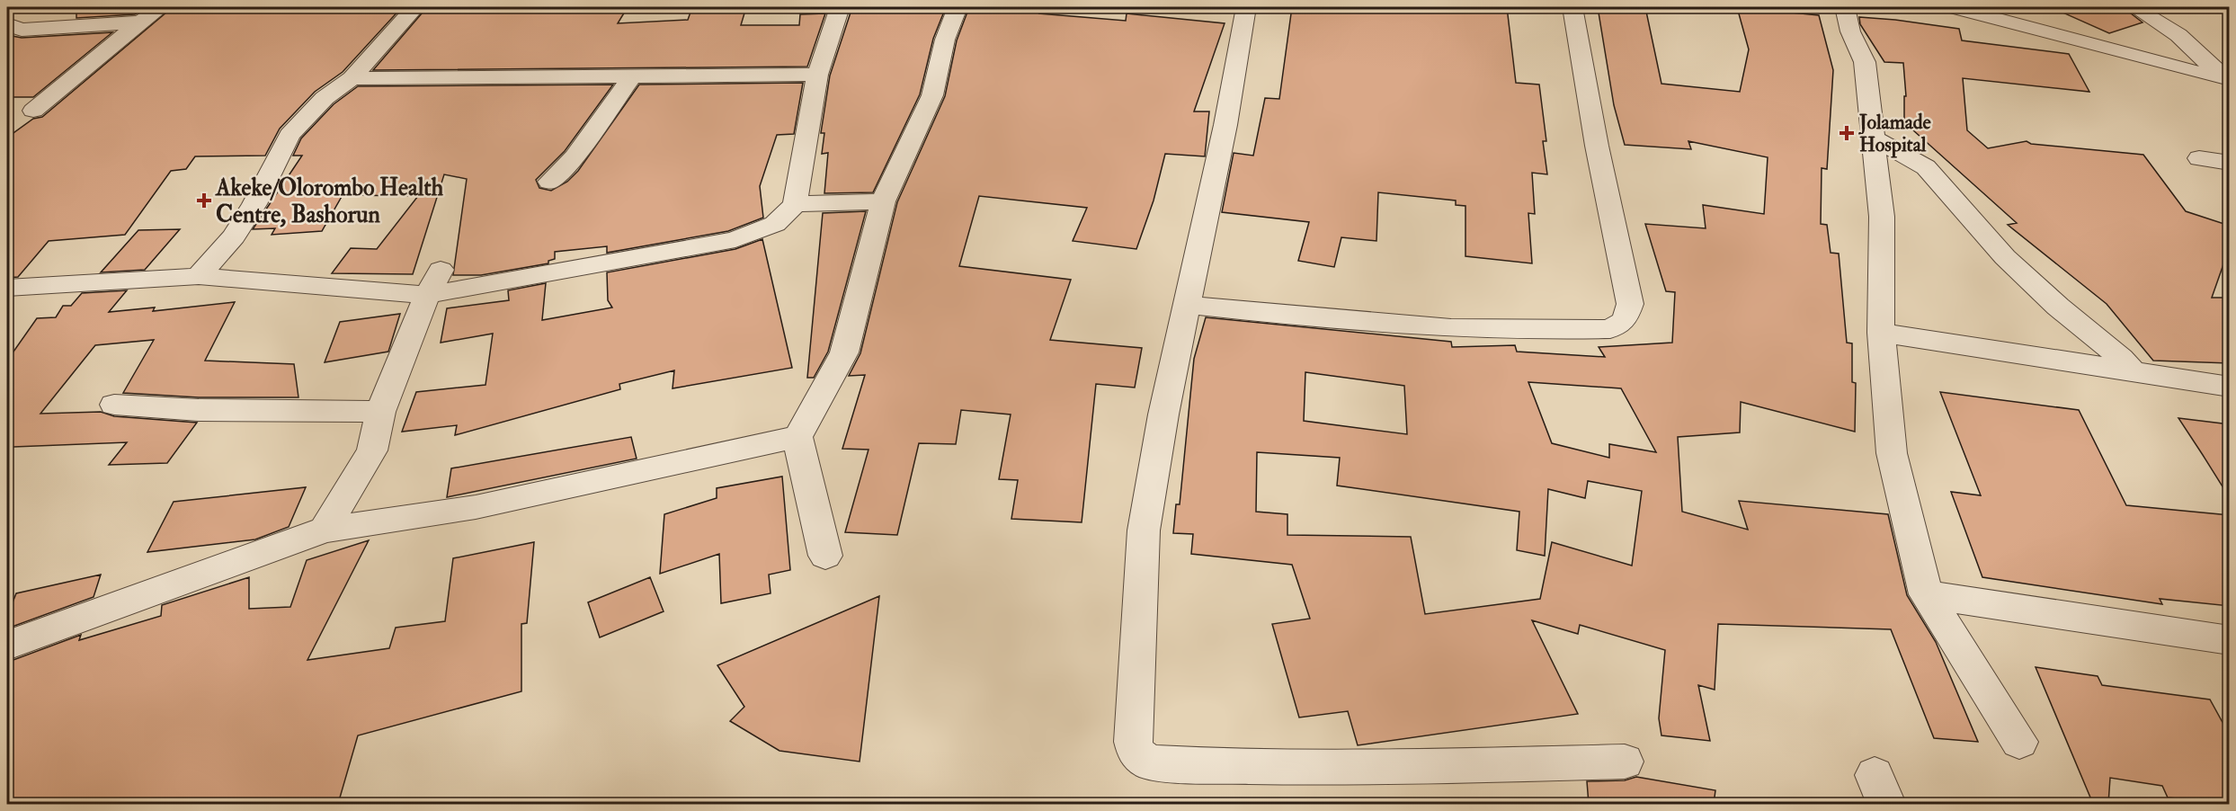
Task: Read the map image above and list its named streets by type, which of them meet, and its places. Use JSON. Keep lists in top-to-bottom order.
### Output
{
  "places": {
    "health": ["Jolamade Hospital", "Akeke/Olorombo Health Centre, Bashorun"]
  }
}
